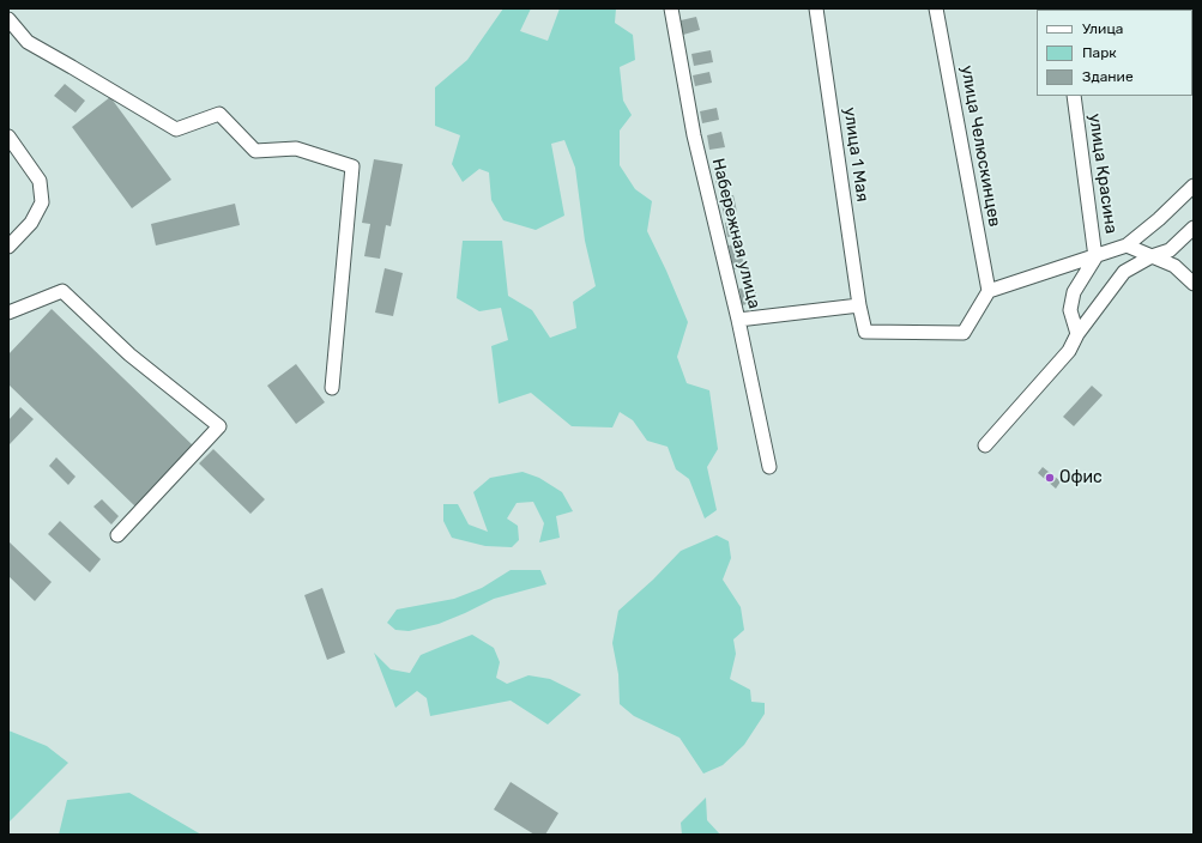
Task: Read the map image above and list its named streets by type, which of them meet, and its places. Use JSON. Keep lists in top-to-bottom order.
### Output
{
  "streets": {
    "street": [
      "улица Челюскинцев",
      "улица 1 Мая",
      "улица Красина",
      "Набережная улица"
    ]
  },
  "crossings": [
    ["улица Челюскинцев", "улица 1 Мая"]
  ],
  "places": ["Офис"],
  "legend": ["Улица", "Парк", "Здание"]
}
